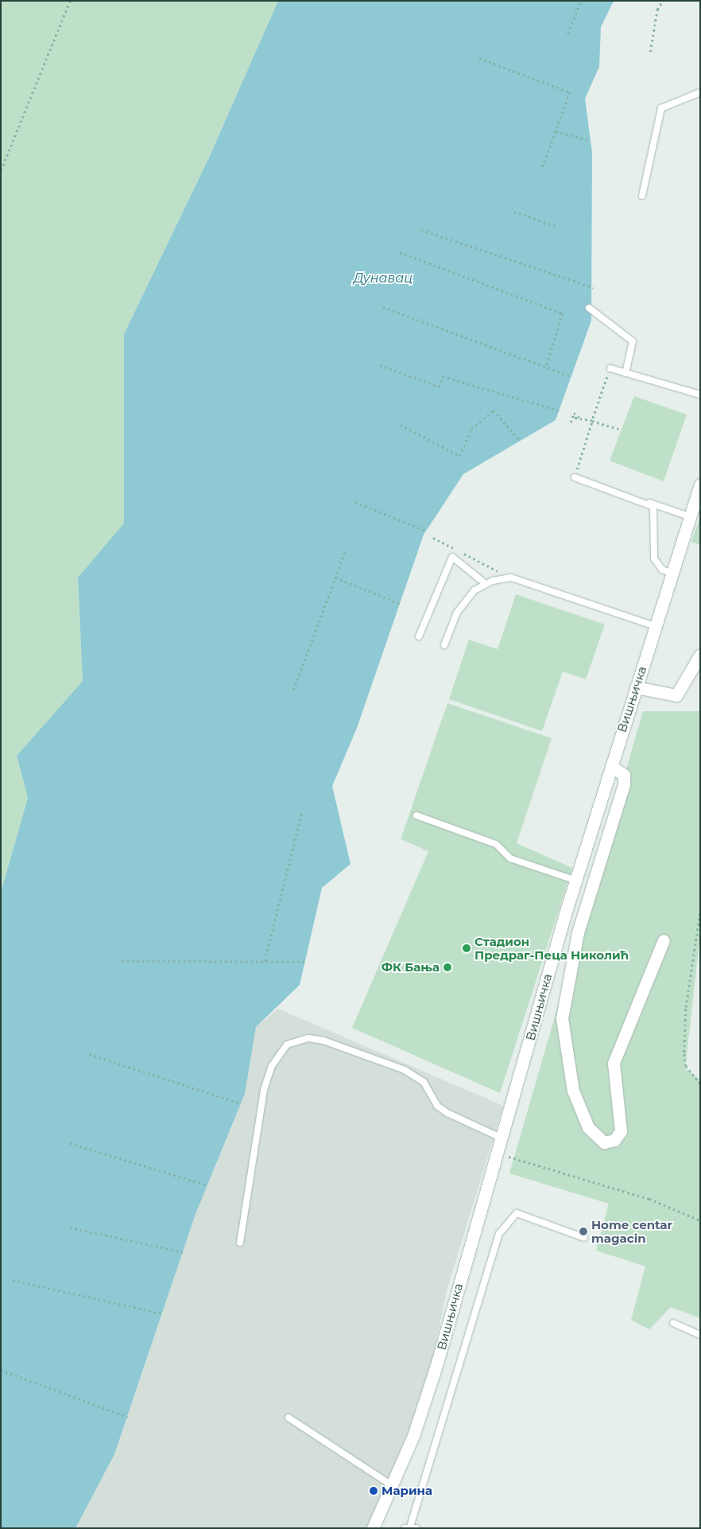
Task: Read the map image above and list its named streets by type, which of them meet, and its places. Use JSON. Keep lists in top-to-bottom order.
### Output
{
  "streets": {
    "street": ["Вишњичка"]
  },
  "water": ["Дунавац"],
  "places": [
    "Стадион Предраг-Пеца Николић",
    "ФК Бања",
    "Home centar magacin",
    "Марина"
  ]
}
